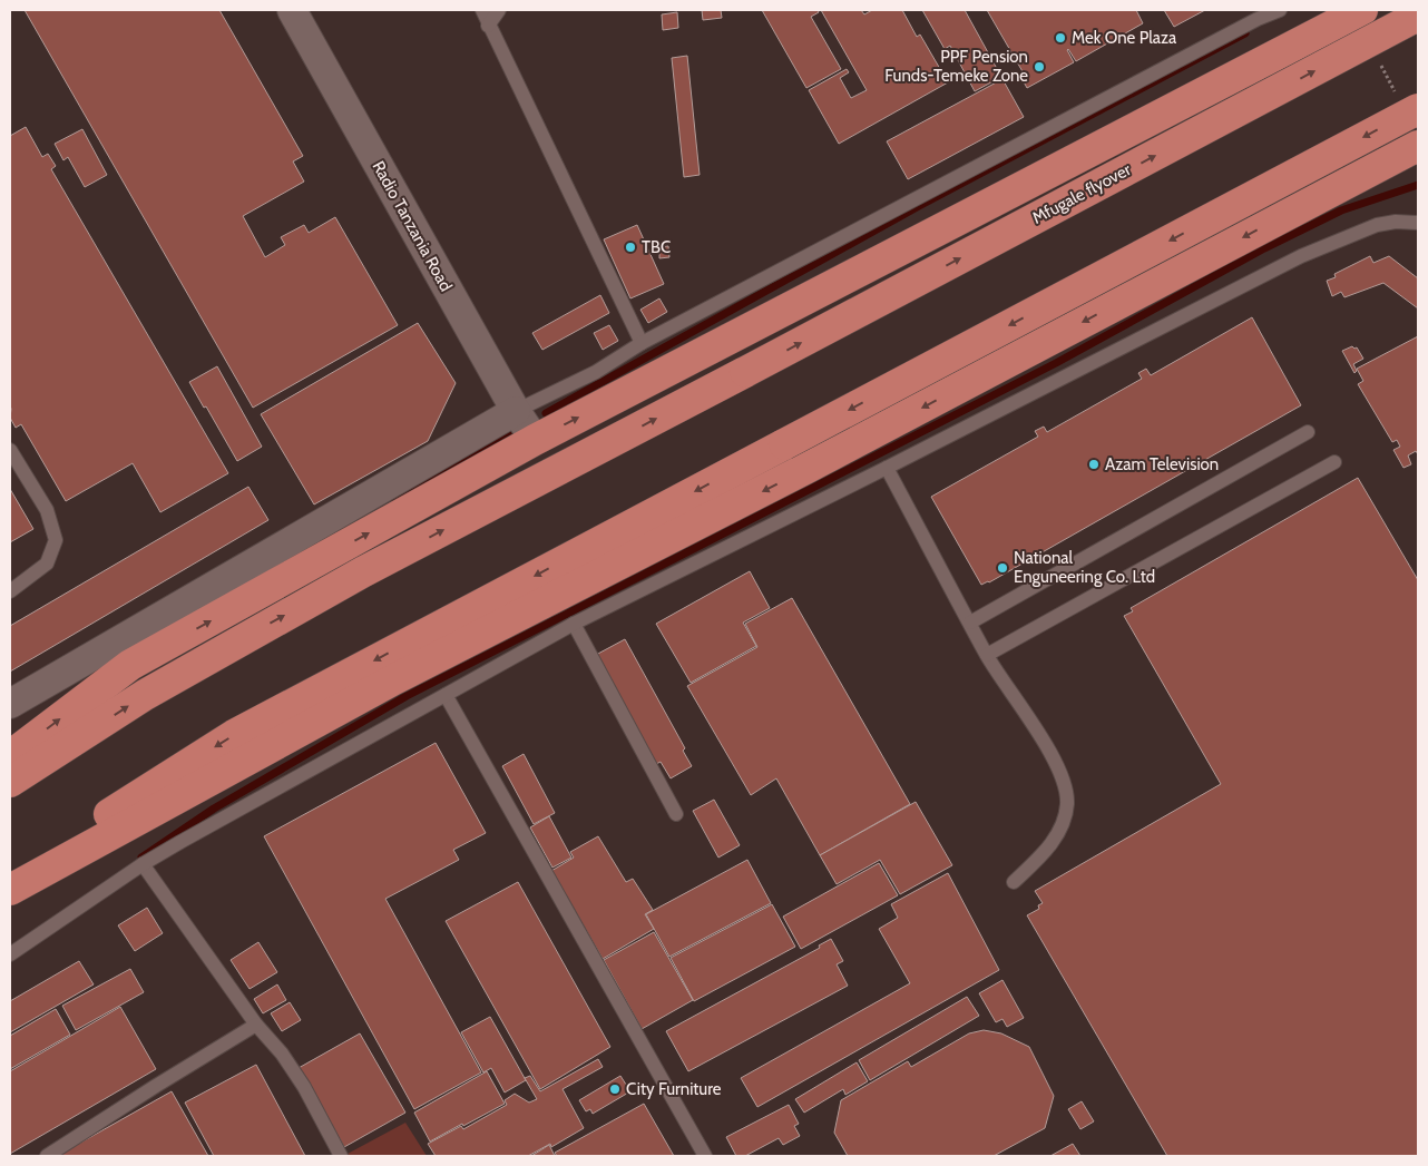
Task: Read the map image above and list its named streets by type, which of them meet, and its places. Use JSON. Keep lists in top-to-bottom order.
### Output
{
  "streets": {
    "highway": ["Mfugale flyover"],
    "street": ["Radio Tanzania Road"]
  },
  "places": [
    "Mek One Plaza",
    "PPF Pension Funds-Temeke Zone",
    "TBC",
    "Azam Television",
    "National Enguneering Co. Ltd",
    "City Furniture"
  ]
}
